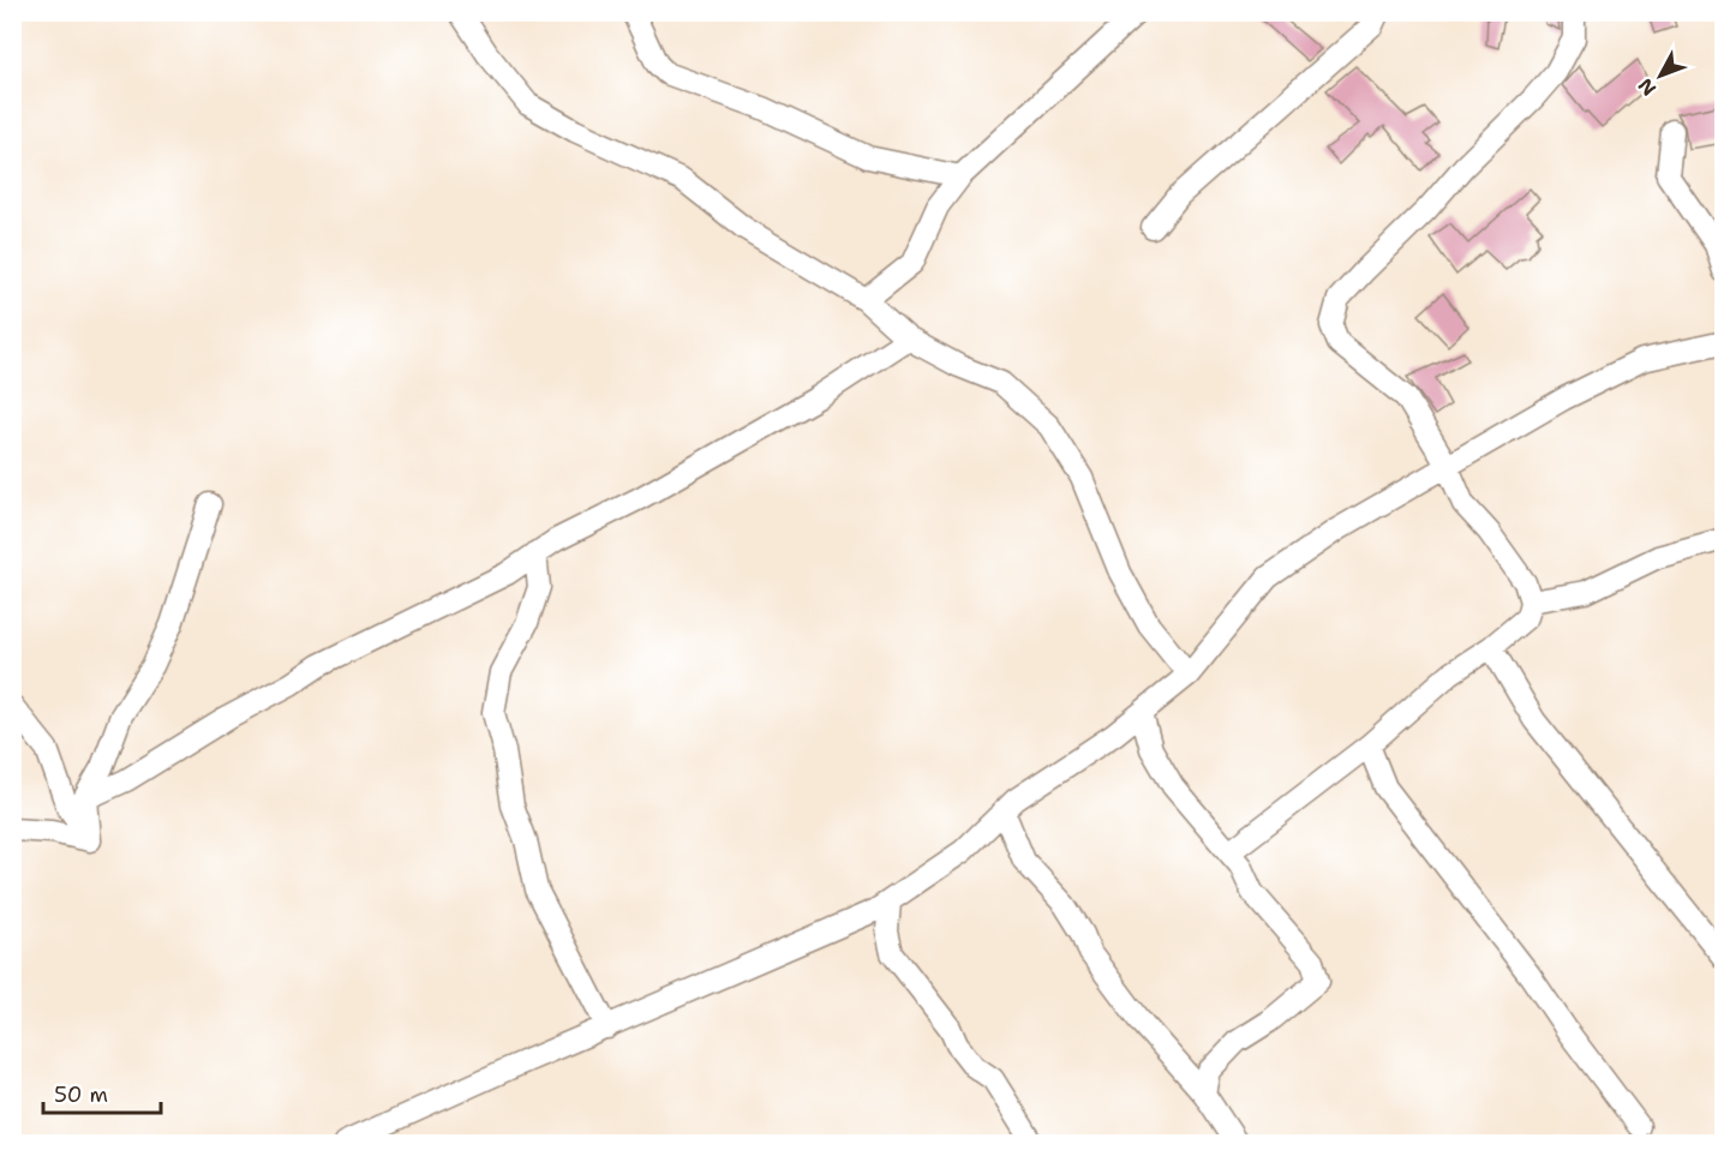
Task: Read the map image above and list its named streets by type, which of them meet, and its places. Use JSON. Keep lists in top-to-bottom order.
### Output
{
  "scale_bar": "50 m",
  "north": "bottom left"
}
